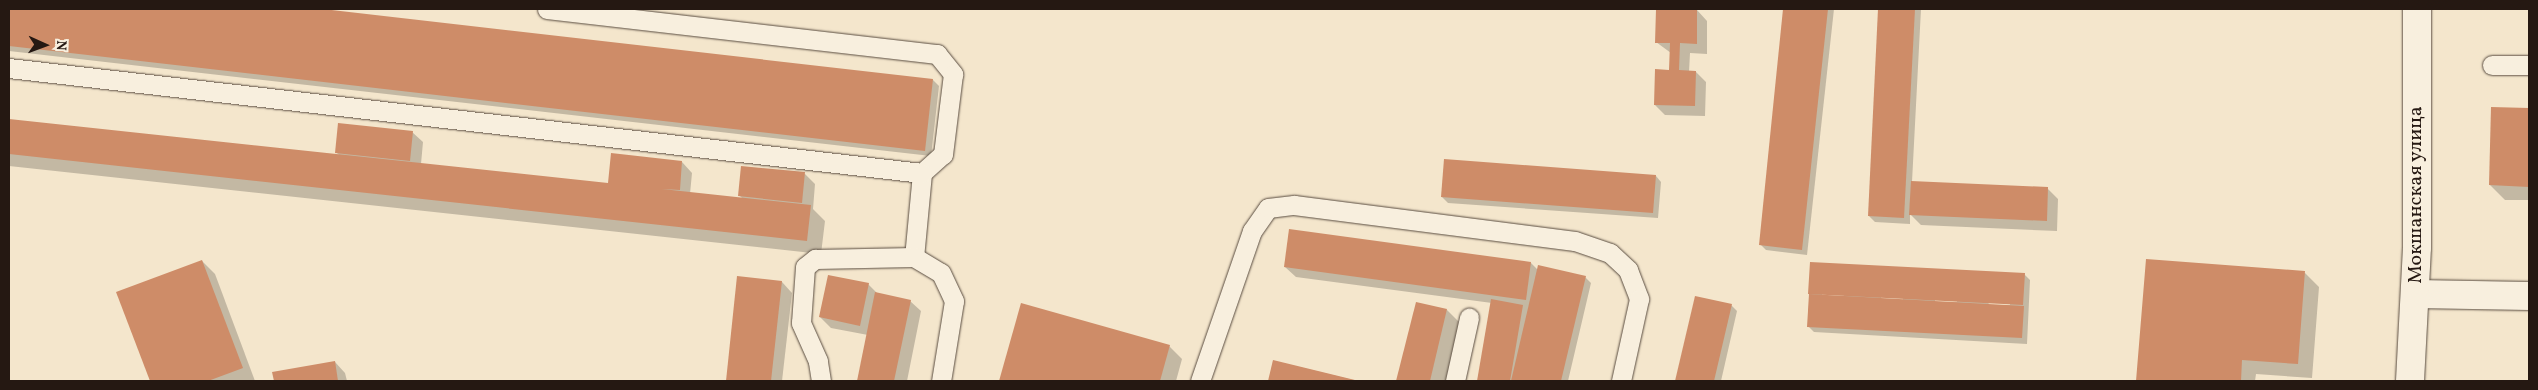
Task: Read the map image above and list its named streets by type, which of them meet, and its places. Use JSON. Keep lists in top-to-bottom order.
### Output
{
  "streets": {
    "street": ["Мокшанская улица"]
  },
  "north": "right"
}
